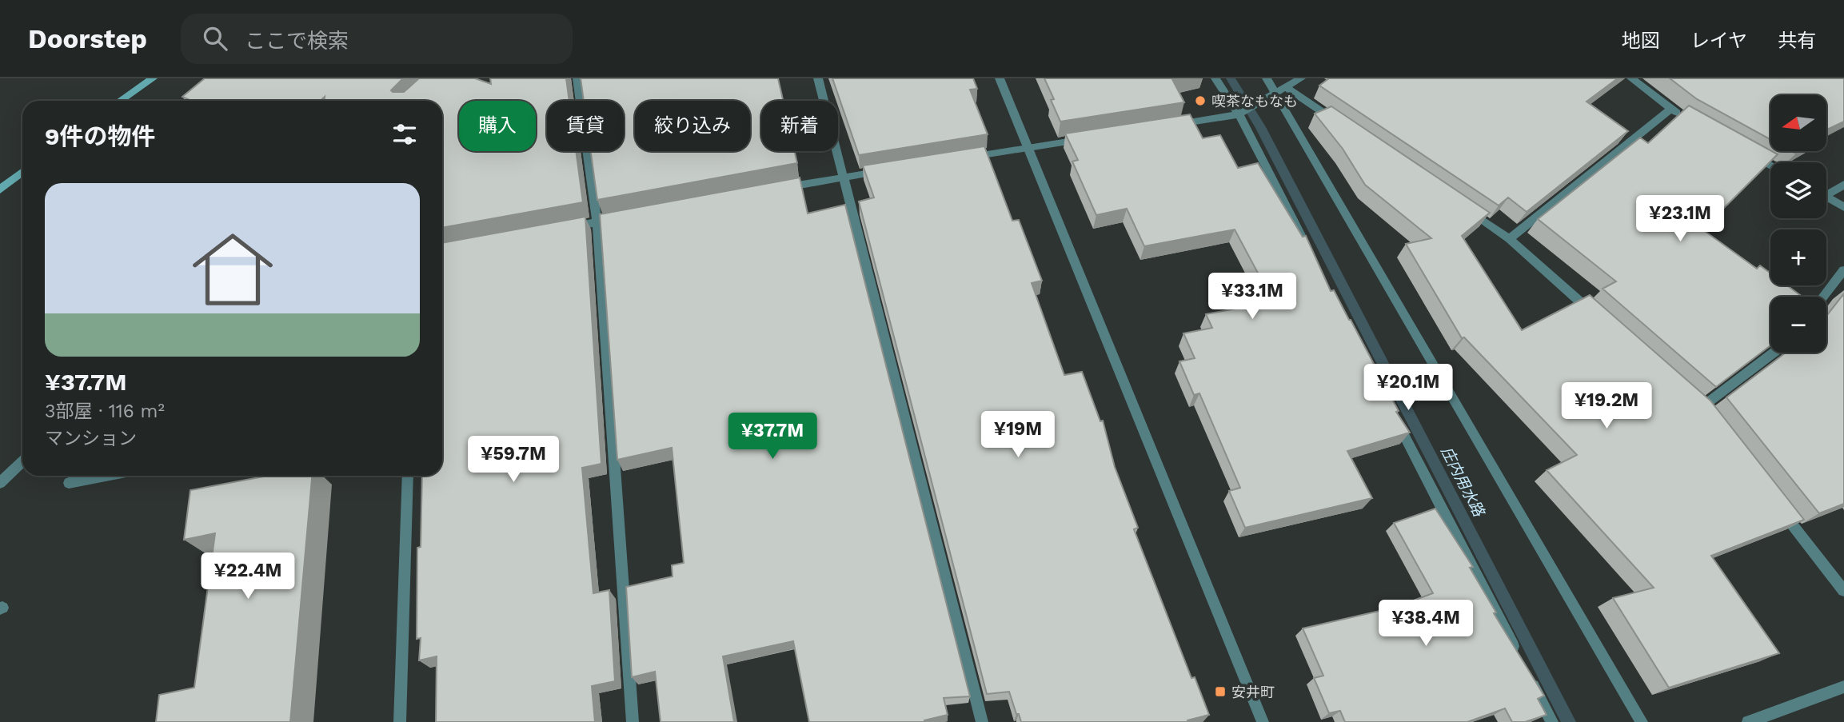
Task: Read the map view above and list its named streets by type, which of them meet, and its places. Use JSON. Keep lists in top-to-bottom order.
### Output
{
  "water": ["庄内用水路"],
  "places": {
    "other": ["喫茶なもなも"],
    "transit": ["安井町"]
  },
  "north": "left",
  "page": {
    "header": "Doorstep",
    "search": "ここで検索",
    "nav": ["地図", "レイヤ", "共有"],
    "map_buttons": ["+", "−"],
    "chip": [
      "購入",
      "賃貸",
      "絞り込み",
      "新着"
    ],
    "heading": "9件の物件",
    "list": [
      {
        "name": "¥37.7M",
        "note": "3部屋 · 116 m² · マンション"
      }
    ],
    "price": [
      "¥23.1M",
      "¥33.1M",
      "¥20.1M",
      "¥19.2M",
      "¥19M",
      "¥37.7M",
      "¥59.7M",
      "¥22.4M",
      "¥38.4M"
    ]
  }
}
